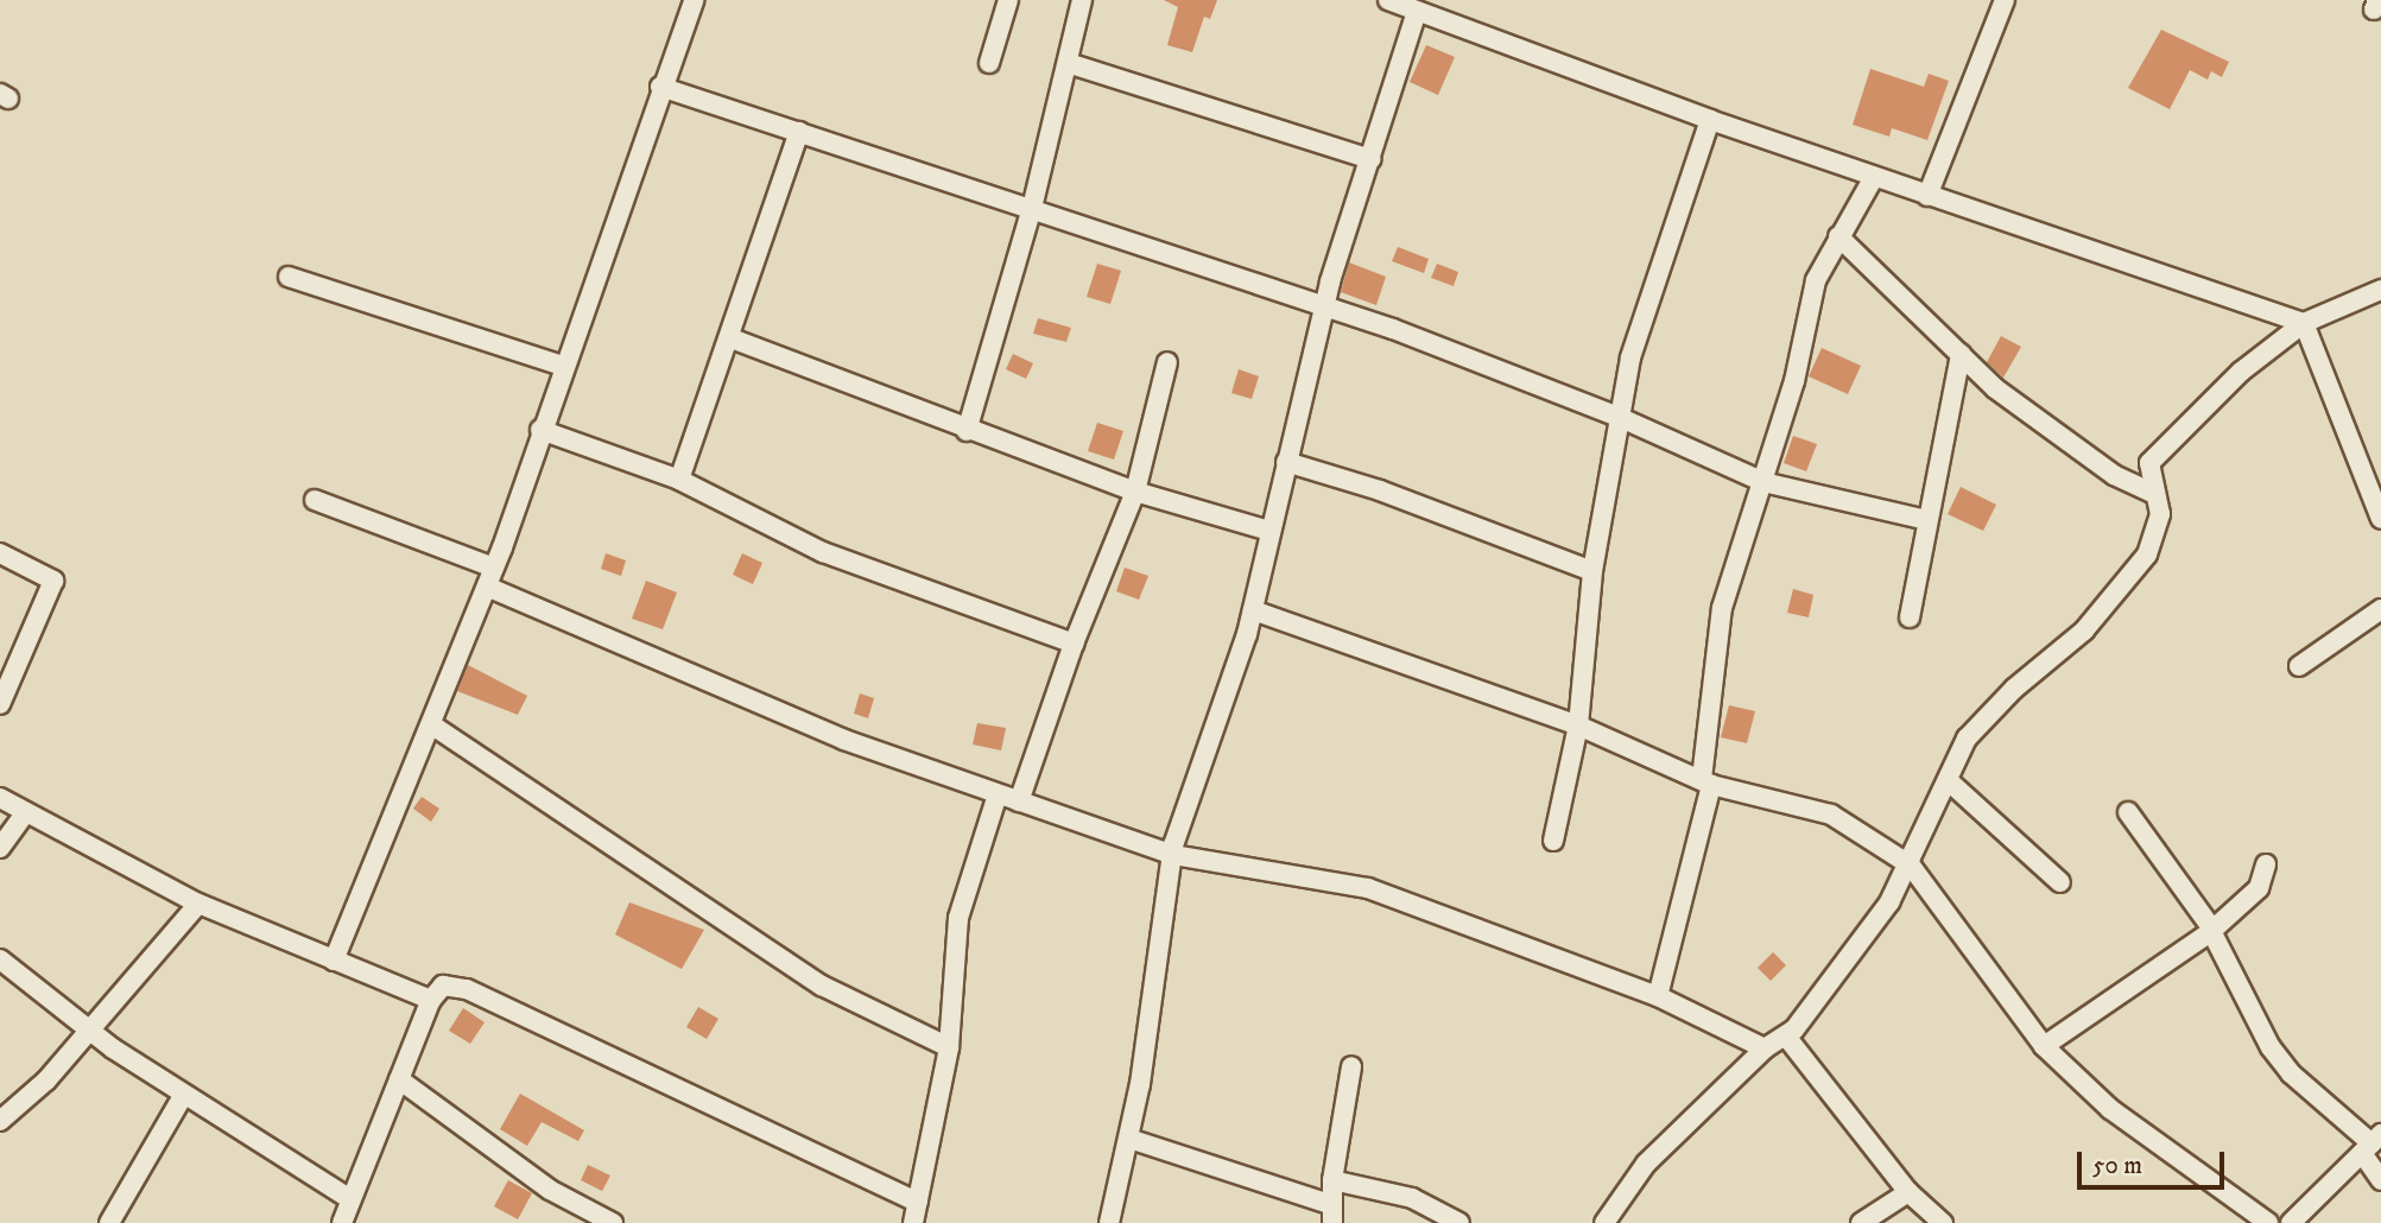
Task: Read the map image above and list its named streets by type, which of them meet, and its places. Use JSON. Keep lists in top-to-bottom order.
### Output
{
  "scale_bar": "50 m"
}
